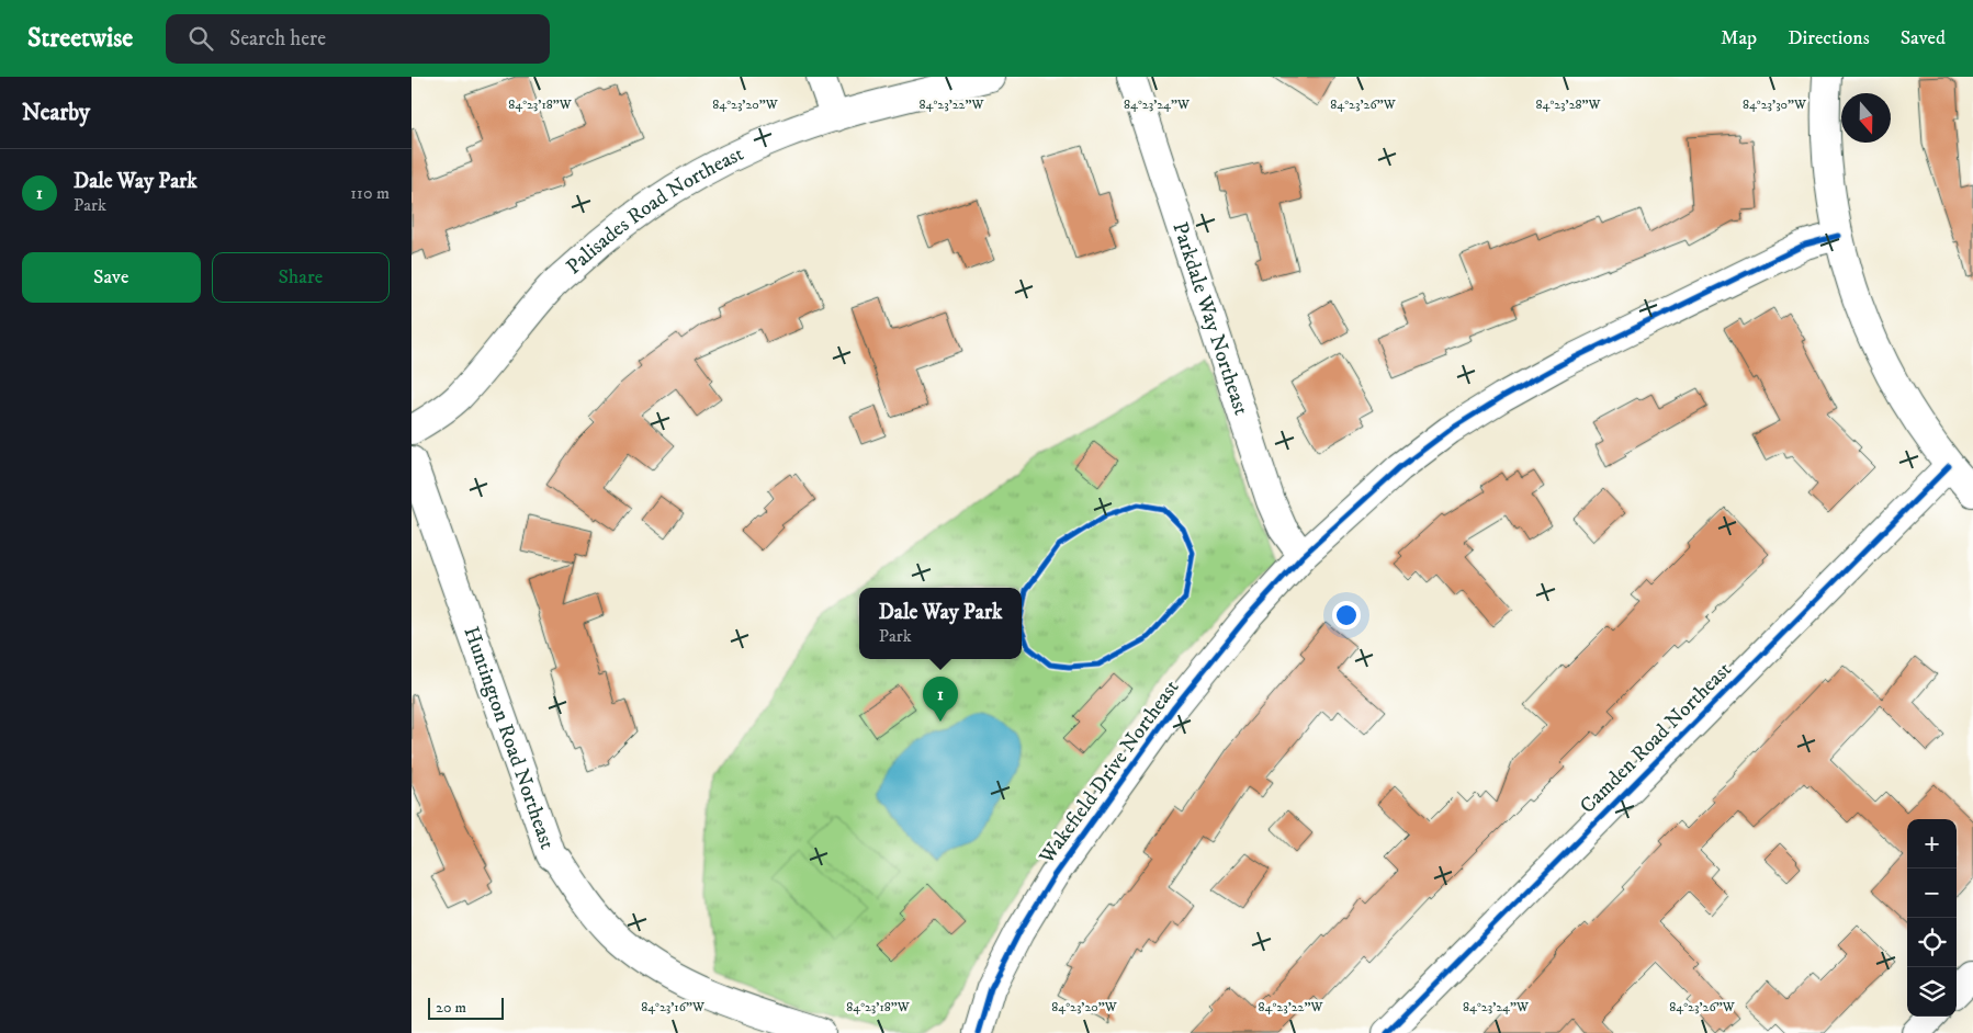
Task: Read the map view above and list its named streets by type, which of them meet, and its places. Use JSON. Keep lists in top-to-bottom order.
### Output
{
  "streets": {
    "street": [
      "Palisades Road Northeast",
      "Parkdale Way Northeast",
      "Huntington Road Northeast",
      "Camden Road Northeast",
      "Wakefield Drive Northeast"
    ]
  },
  "crossings": [
    ["Parkdale Way Northeast", "Wakefield Drive Northeast"]
  ],
  "scale_bar": "20 m",
  "north": "bottom",
  "page": {
    "header": "Streetwise",
    "search": "Search here",
    "nav": ["Map", "Directions", "Saved"],
    "heading": "Nearby",
    "list": [
      {
        "mark": "1",
        "name": "Dale Way Park",
        "note": "Park",
        "value": "110 m"
      }
    ],
    "buttons": ["Save", "Share"],
    "popup": ["Dale Way Park", "Park"],
    "pins": "1",
    "map_buttons": ["+", "−"],
    "scale": "20 m"
  },
  "coordinates": [
    "84°23'18\"W",
    "84°23'20\"W",
    "84°23'22\"W",
    "84°23'24\"W",
    "84°23'26\"W",
    "84°23'28\"W",
    "84°23'30\"W",
    "84°23'16\"W"
  ]
}
